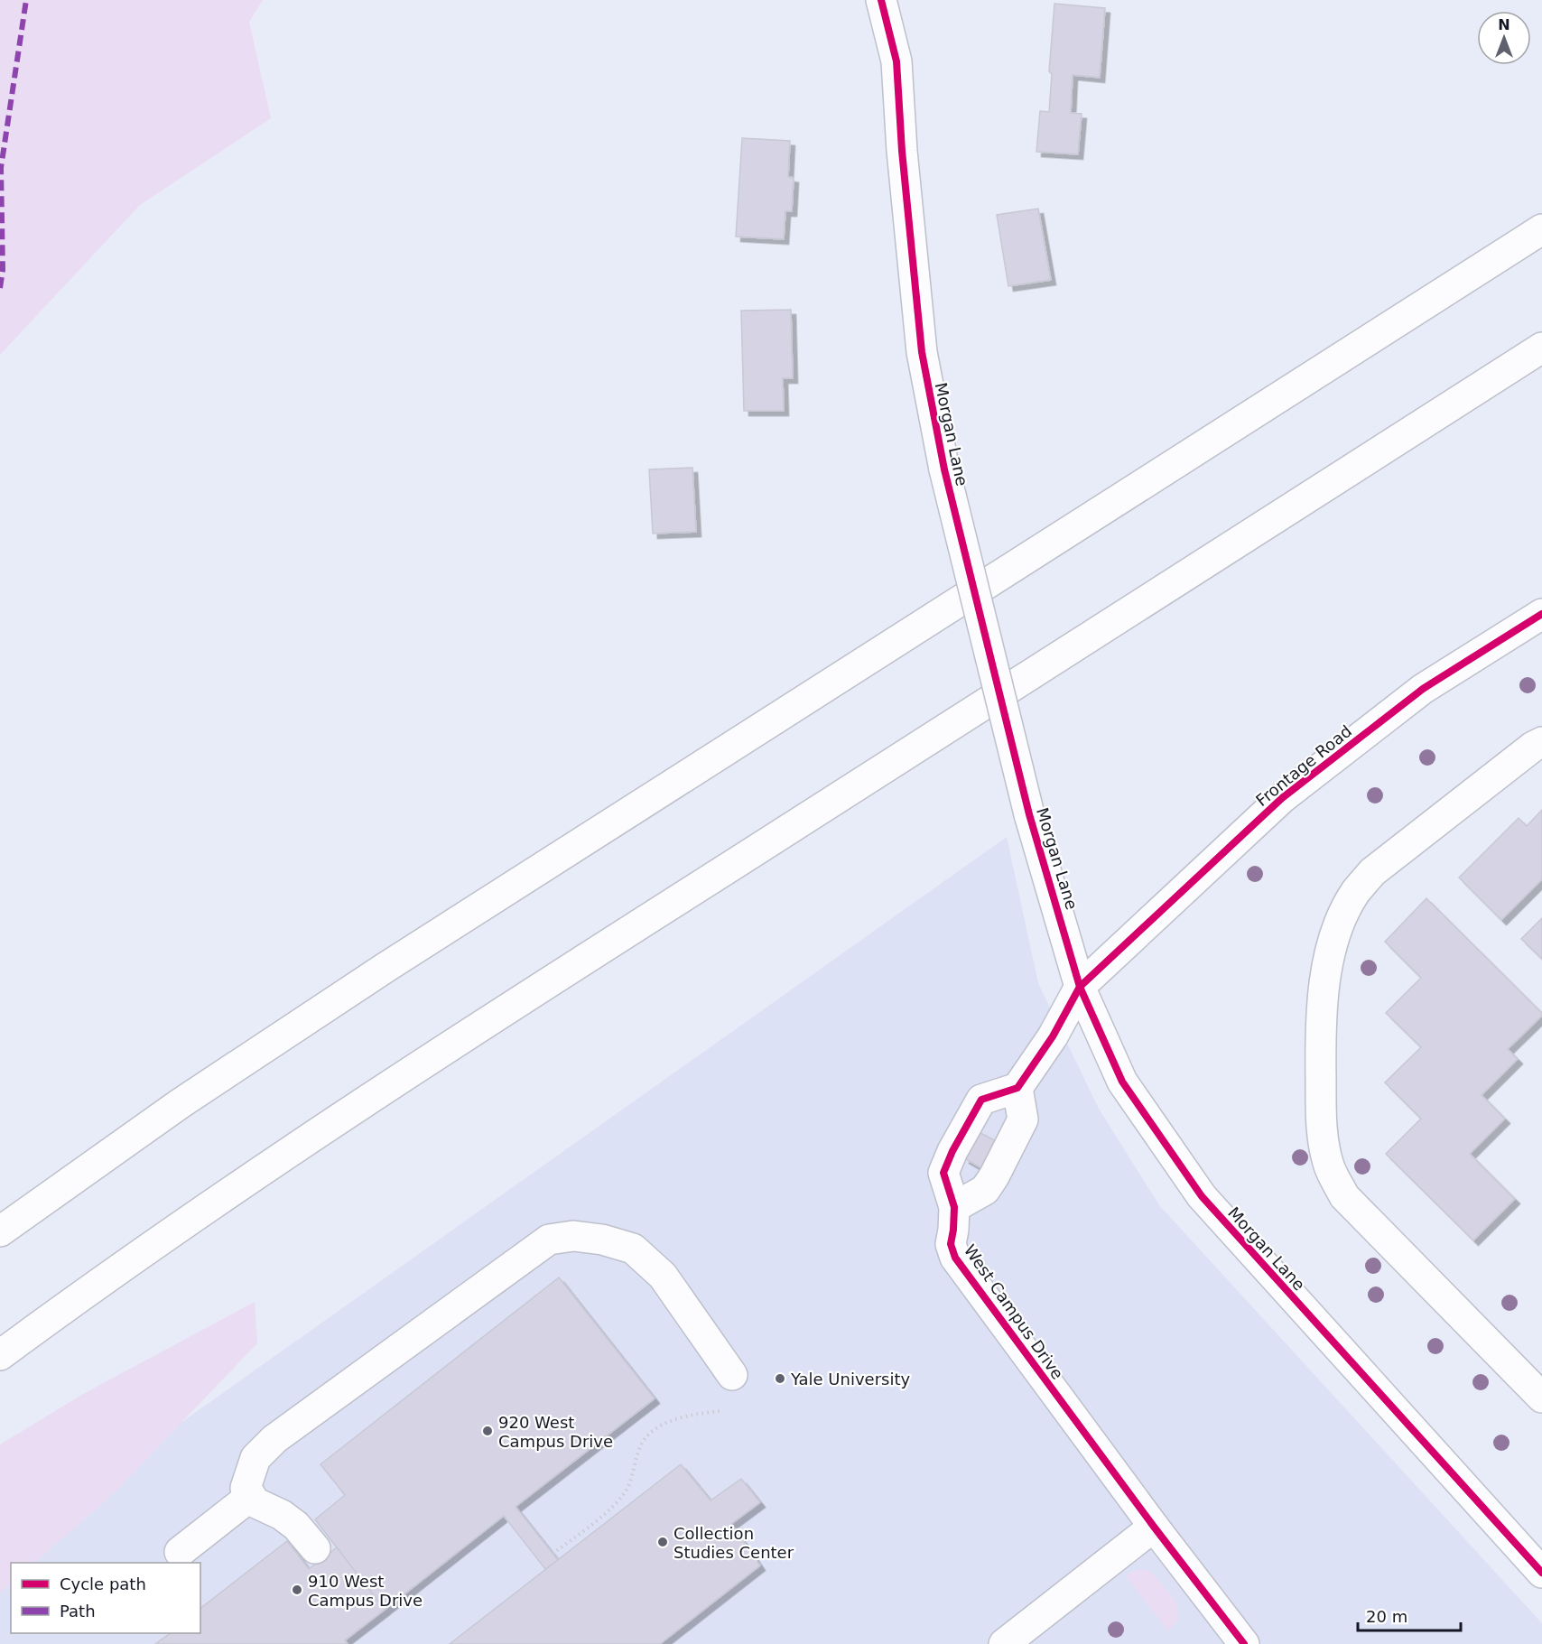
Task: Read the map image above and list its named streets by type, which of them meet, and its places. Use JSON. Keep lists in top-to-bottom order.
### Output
{
  "streets": {
    "main road": ["Morgan Lane", "Frontage Road", "West Campus Drive"]
  },
  "crossings": [
    ["Morgan Lane", "Frontage Road"]
  ],
  "places": [
    "Yale University",
    "920 West Campus Drive",
    "Collection Studies Center",
    "910 West Campus Drive"
  ],
  "legend": ["Cycle path", "Path"],
  "scale_bar": "20 m",
  "north": "top"
}
